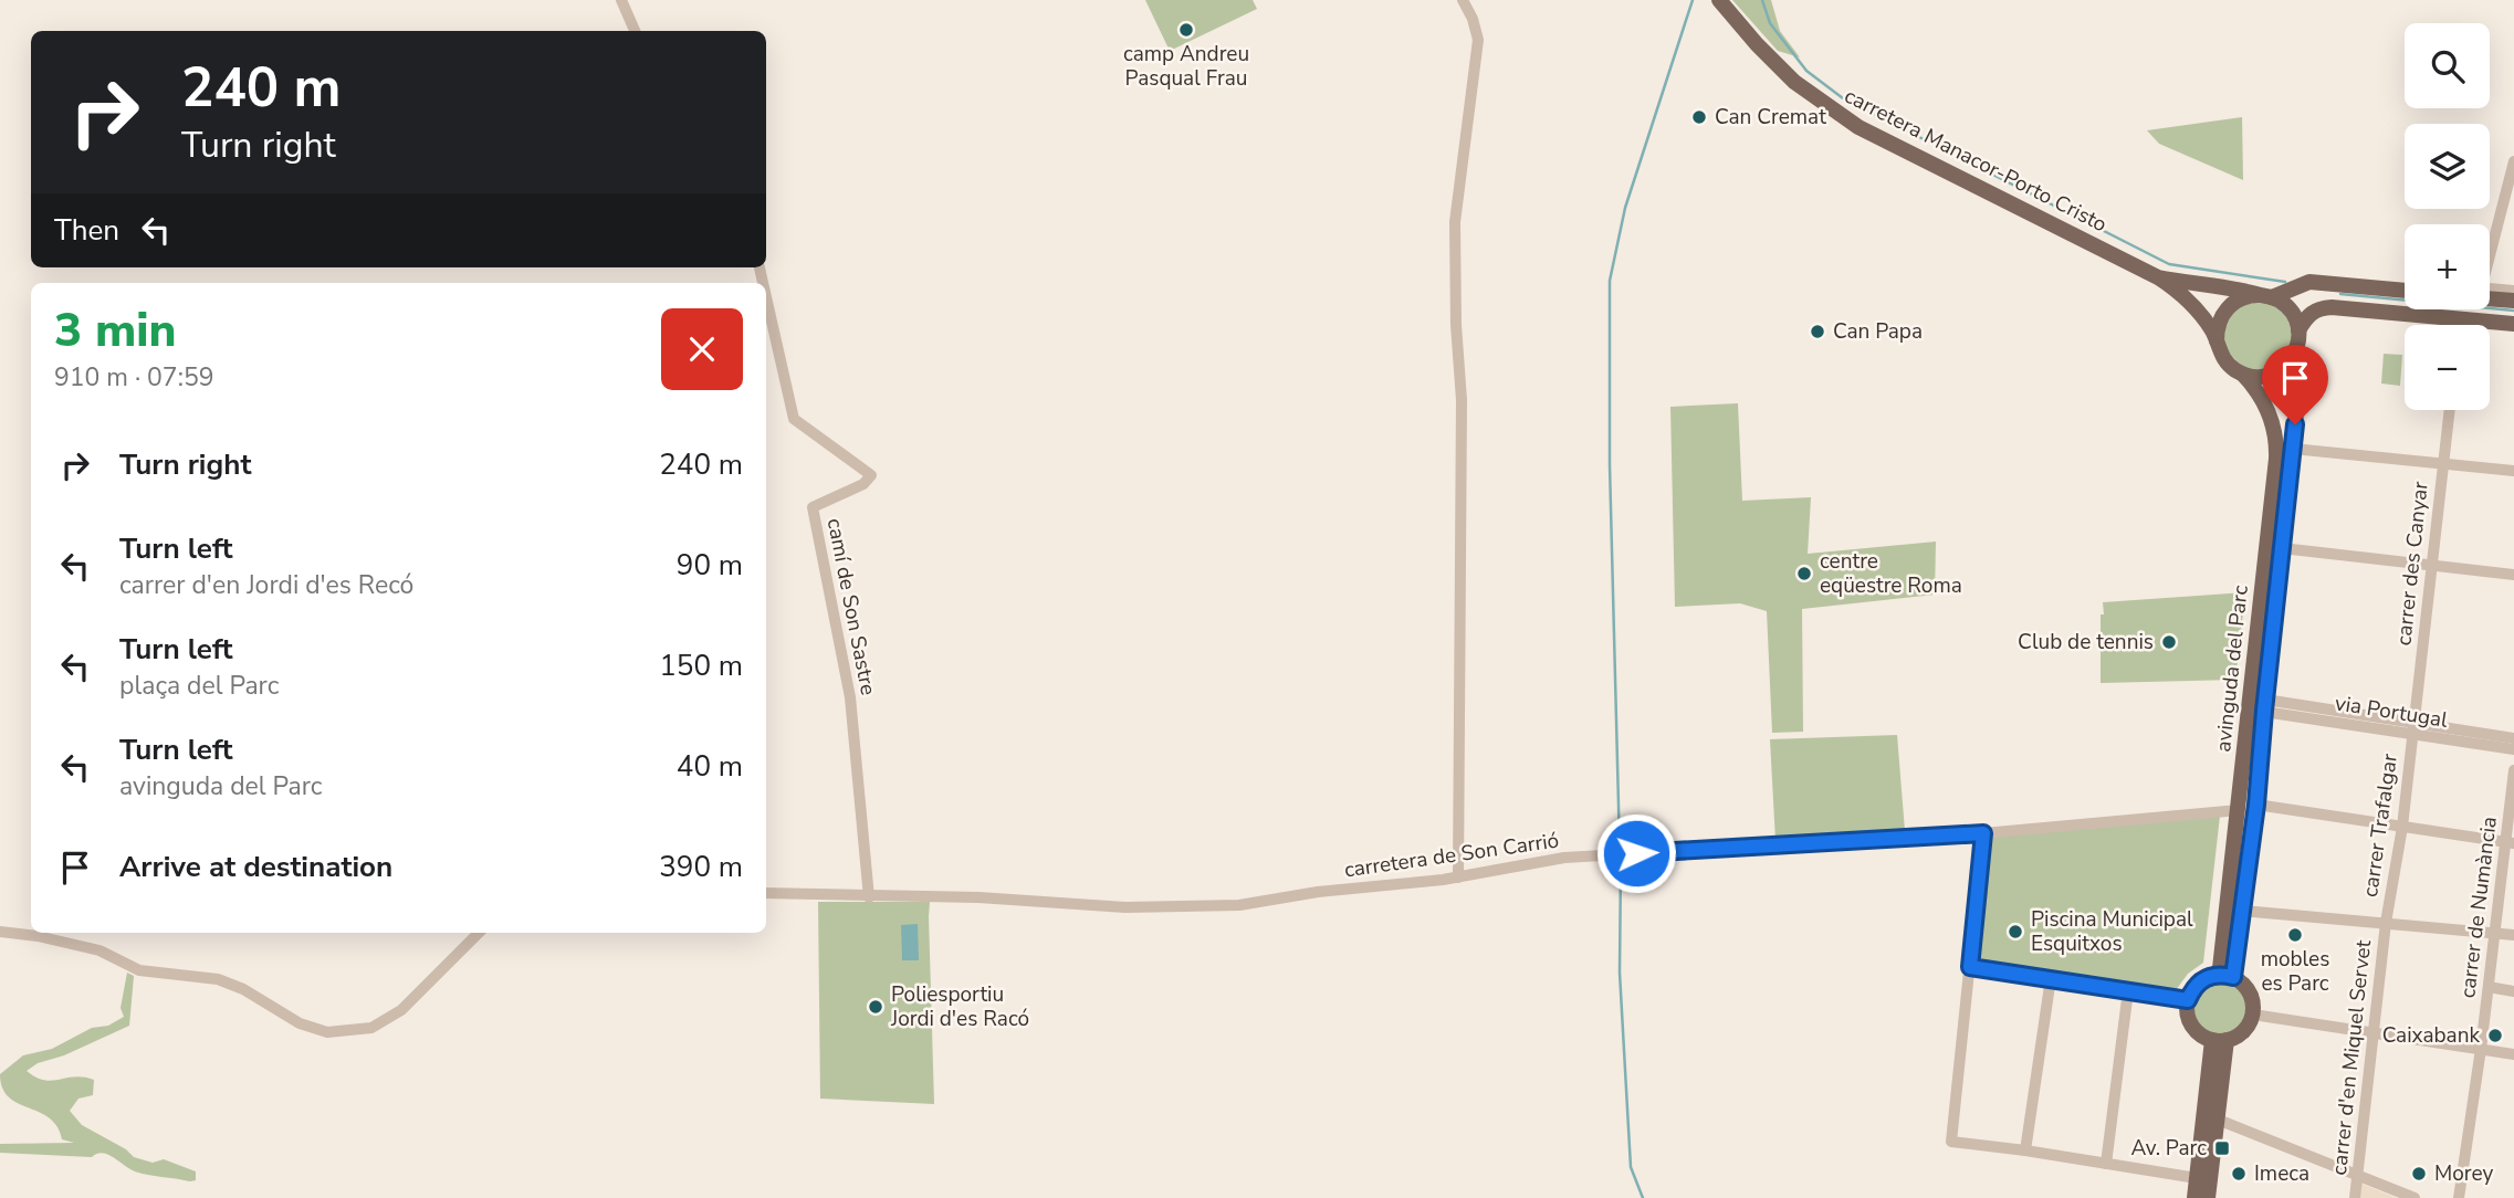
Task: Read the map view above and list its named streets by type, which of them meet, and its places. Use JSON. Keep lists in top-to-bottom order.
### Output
{
  "streets": {
    "main road": ["carretera Manacor-Porto Cristo", "avinguda del Parc"],
    "street": [
      "carrer des Canyar",
      "camí de Son Sastre",
      "via Portugal",
      "carrer Trafalgar",
      "carretera de Son Carrió",
      "carrer de Numància",
      "carrer d'en Miquel Servet"
    ]
  },
  "crossings": [
    ["carrer des Canyar", "via Portugal"],
    ["carrer des Canyar", "carrer Trafalgar"],
    ["camí de Son Sastre", "carretera de Son Carrió"],
    ["avinguda del Parc", "via Portugal"],
    ["avinguda del Parc", "carretera de Son Carrió"],
    ["via Portugal", "carrer Trafalgar"],
    ["carrer Trafalgar", "carrer d'en Miquel Servet"]
  ],
  "places": {
    "other": [
      "camp Andreu Pasqual Frau",
      "Can Cremat",
      "Can Papa",
      "centre eqüestre Roma",
      "Club de tennis",
      "Piscina Municipal Esquitxos",
      "mobles es Parc",
      "Poliesportiu Jordi d'es Racó",
      "Caixabank",
      "Imeca",
      "Morey"
    ],
    "transit": ["Av. Parc"]
  },
  "page": {
    "map_buttons": ["+", "−"],
    "turn": ["240 m", "Turn right"],
    "then": "Then",
    "heading": ["3 min", "910 m · 07:59"],
    "list": [
      {
        "name": "Turn right",
        "value": "240 m"
      },
      {
        "name": "Turn left",
        "note": "carrer d'en Jordi d'es Recó",
        "value": "90 m"
      },
      {
        "name": "Turn left",
        "note": "plaça del Parc",
        "value": "150 m"
      },
      {
        "name": "Turn left",
        "note": "avinguda del Parc",
        "value": "40 m"
      },
      {
        "name": "Arrive at destination",
        "value": "390 m"
      }
    ]
  }
}
